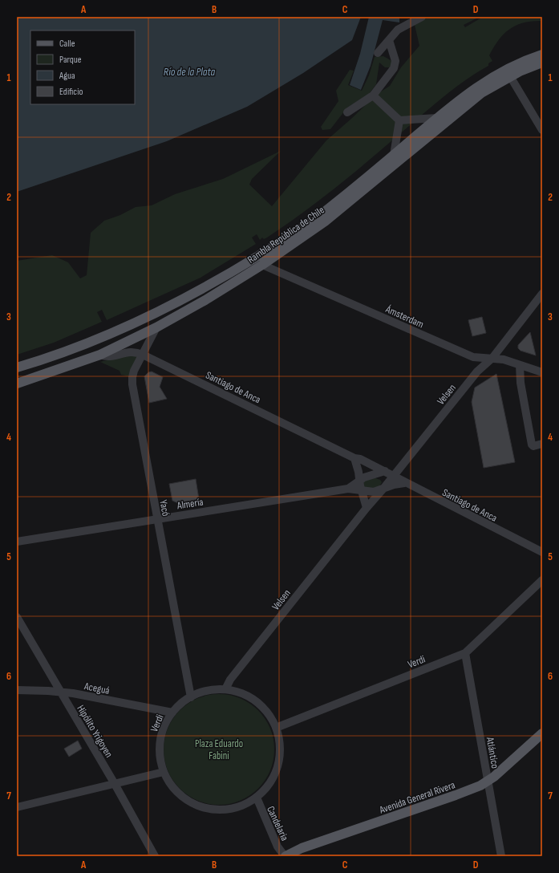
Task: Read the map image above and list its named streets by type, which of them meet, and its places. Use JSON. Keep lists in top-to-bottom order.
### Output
{
  "streets": {
    "main road": ["Rambla República de Chile", "Avenida General Rivera"],
    "street": [
      "Ámsterdam",
      "Santiago de Anca",
      "Velsen",
      "Almería",
      "Yacó",
      "Verdi",
      "Aceguá",
      "Hipólito Yrigoyen",
      "Atlántico",
      "Candelaria"
    ]
  },
  "crossings": [
    ["Rambla República de Chile", "Ámsterdam"],
    ["Rambla República de Chile", "Santiago de Anca"],
    ["Rambla República de Chile", "Yacó"],
    ["Ámsterdam", "Velsen"],
    ["Santiago de Anca", "Velsen"],
    ["Santiago de Anca", "Almería"],
    ["Santiago de Anca", "Yacó"],
    ["Velsen", "Almería"],
    ["Velsen", "Verdi"],
    ["Almería", "Yacó"],
    ["Yacó", "Verdi"],
    ["Verdi", "Aceguá"],
    ["Verdi", "Atlántico"],
    ["Verdi", "Candelaria"],
    ["Aceguá", "Hipólito Yrigoyen"],
    ["Atlántico", "Avenida General Rivera"],
    ["Avenida General Rivera", "Candelaria"]
  ],
  "water": ["Río de la Plata"],
  "parks": ["Plaza Eduardo Fabini"],
  "legend": [
    "Calle",
    "Parque",
    "Agua",
    "Edificio"
  ],
  "grid": {
    "columns": [
      "A",
      "B",
      "C",
      "D"
    ],
    "rows": [
      "1",
      "2",
      "3",
      "4",
      "5",
      "6",
      "7"
    ]
  }
}
